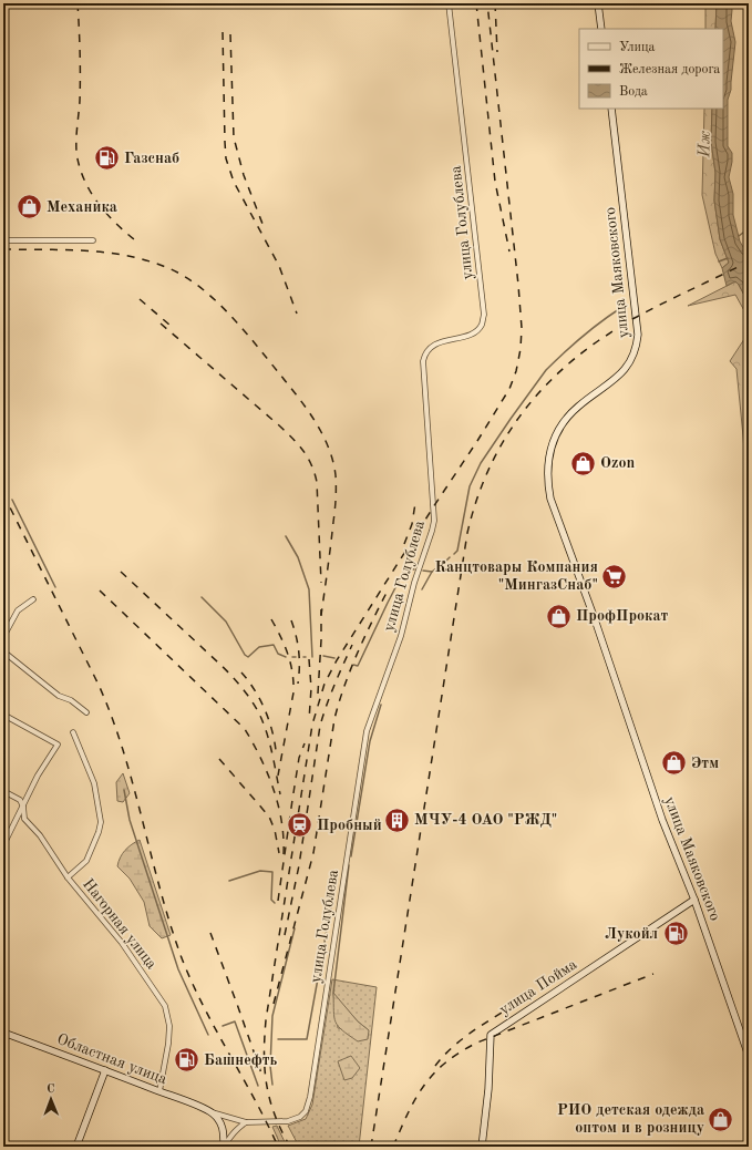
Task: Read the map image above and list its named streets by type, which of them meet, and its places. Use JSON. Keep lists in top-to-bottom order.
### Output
{
  "streets": {
    "main road": ["улица Маяковского", "улица Пойма", "Областная улица"],
    "street": ["улица Голублева", "Нагорная улица"]
  },
  "crossings": [
    ["улица Маяковского", "улица Пойма"],
    ["Нагорная улица", "Областная улица"]
  ],
  "water": ["Иж"],
  "places": {
    "fuel station": ["Газснаб", "Лукойл", "Башнефть"],
    "shop": [
      "Механика",
      "Ozon",
      "ПрофПрокат",
      "Этм",
      "РИО детская одежда оптом и в розницу"
    ],
    "supermarket": ["Канцтовары Компания \"МингазСнаб\""],
    "building": ["МЧУ-4 ОАО \"РЖД\""],
    "station": ["Пробный"]
  },
  "legend": ["Улица", "Железная дорога", "Вода"],
  "north": "top"
}
